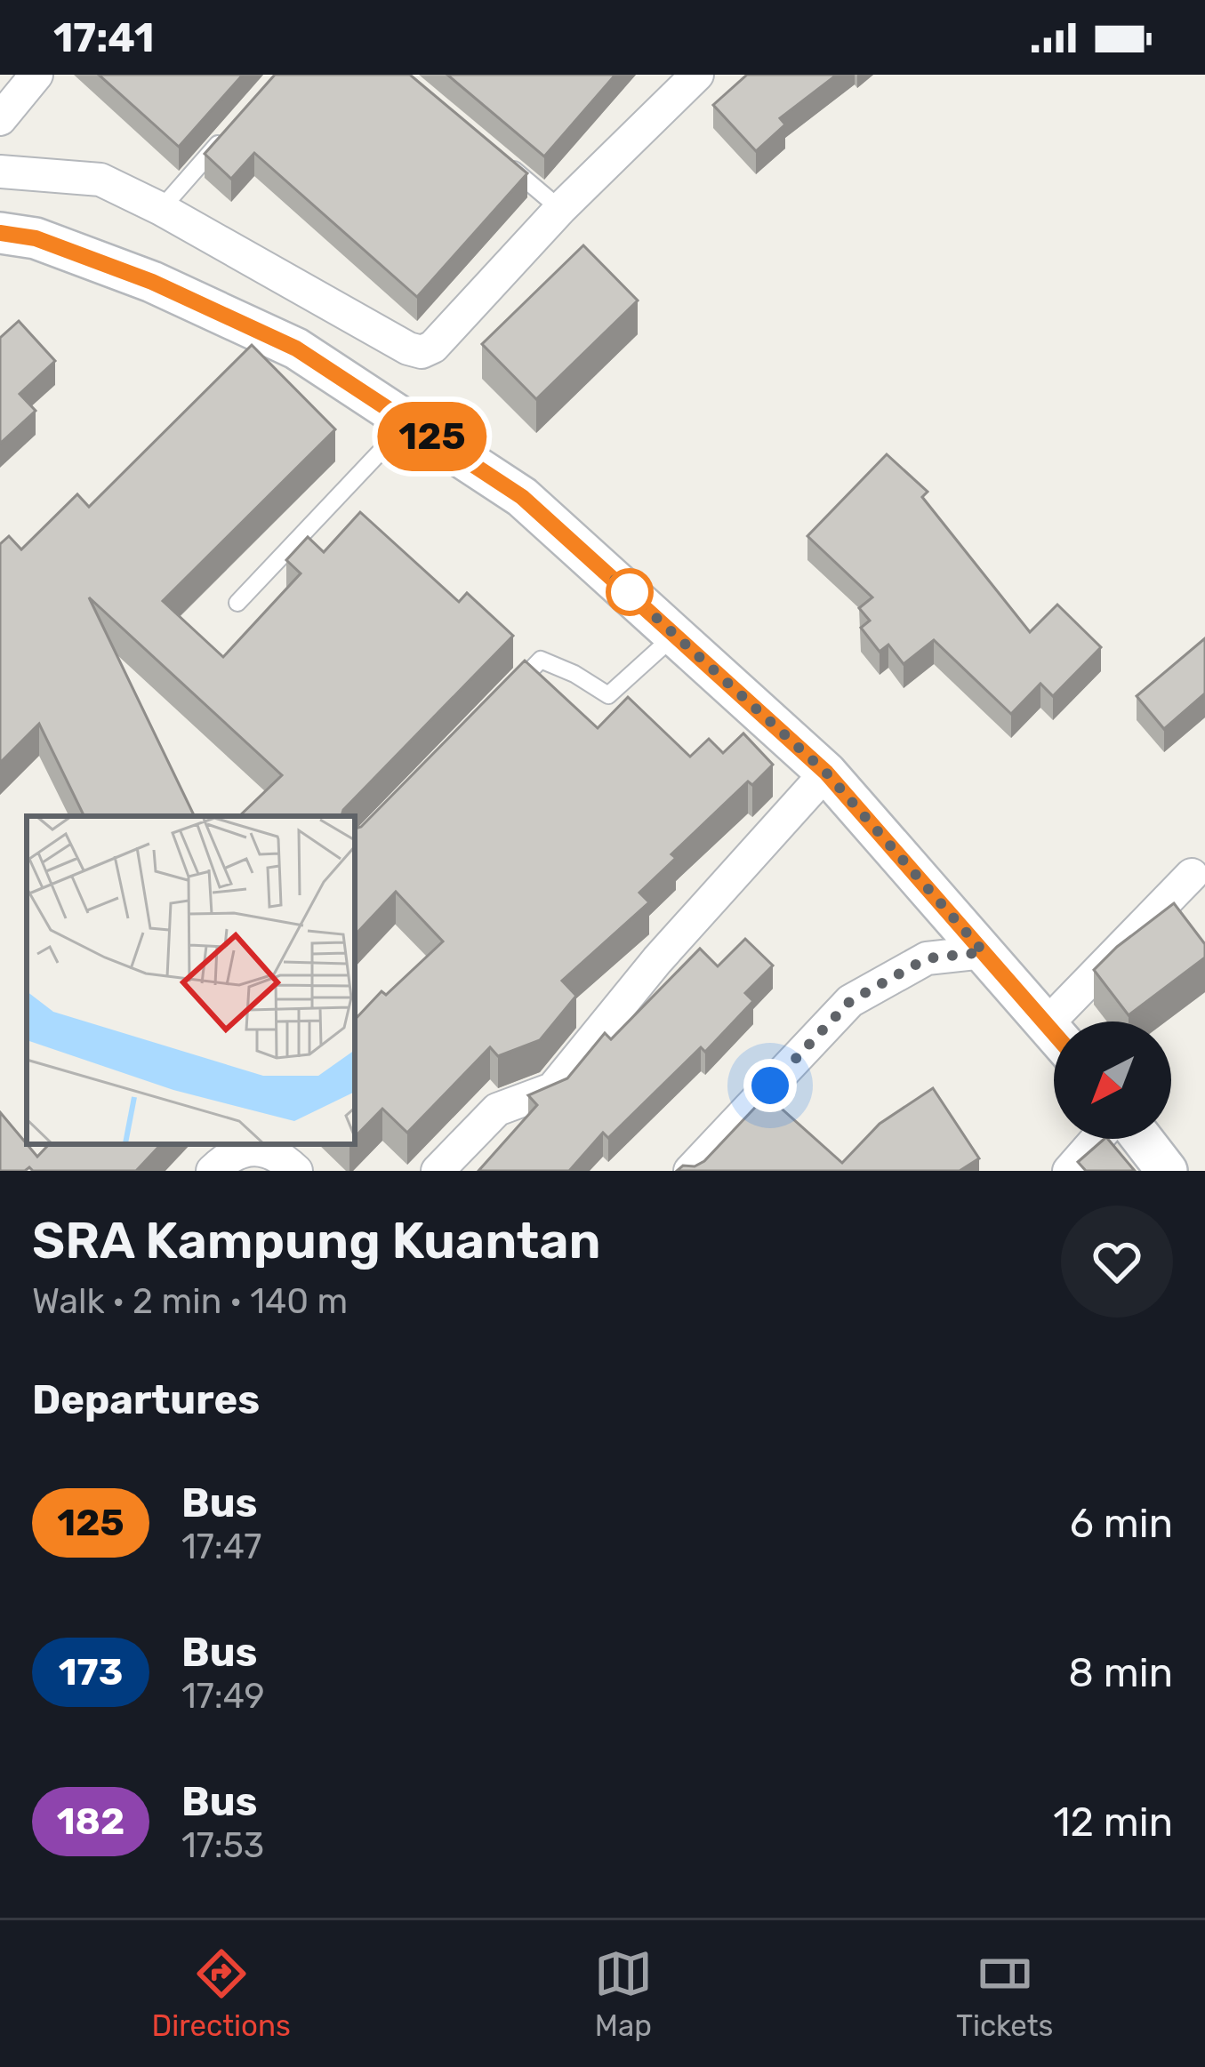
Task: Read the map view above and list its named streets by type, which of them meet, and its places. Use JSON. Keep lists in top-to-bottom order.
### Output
{
  "lines": ["bus line 125"],
  "north": "bottom left",
  "page": {
    "status": "17:41",
    "on_map": "125",
    "heading": [
      ["SRA Kampung Kuantan", "Walk · 2 min · 140 m"],
      "Departures"
    ],
    "list": [
      {
        "mark": "125",
        "name": "Bus",
        "note": "17:47",
        "value": "6 min"
      },
      {
        "mark": "173",
        "name": "Bus",
        "note": "17:49",
        "value": "8 min"
      },
      {
        "mark": "182",
        "name": "Bus",
        "note": "17:53",
        "value": "12 min"
      }
    ],
    "tabs": ["Directions", "Map", "Tickets"]
  }
}
